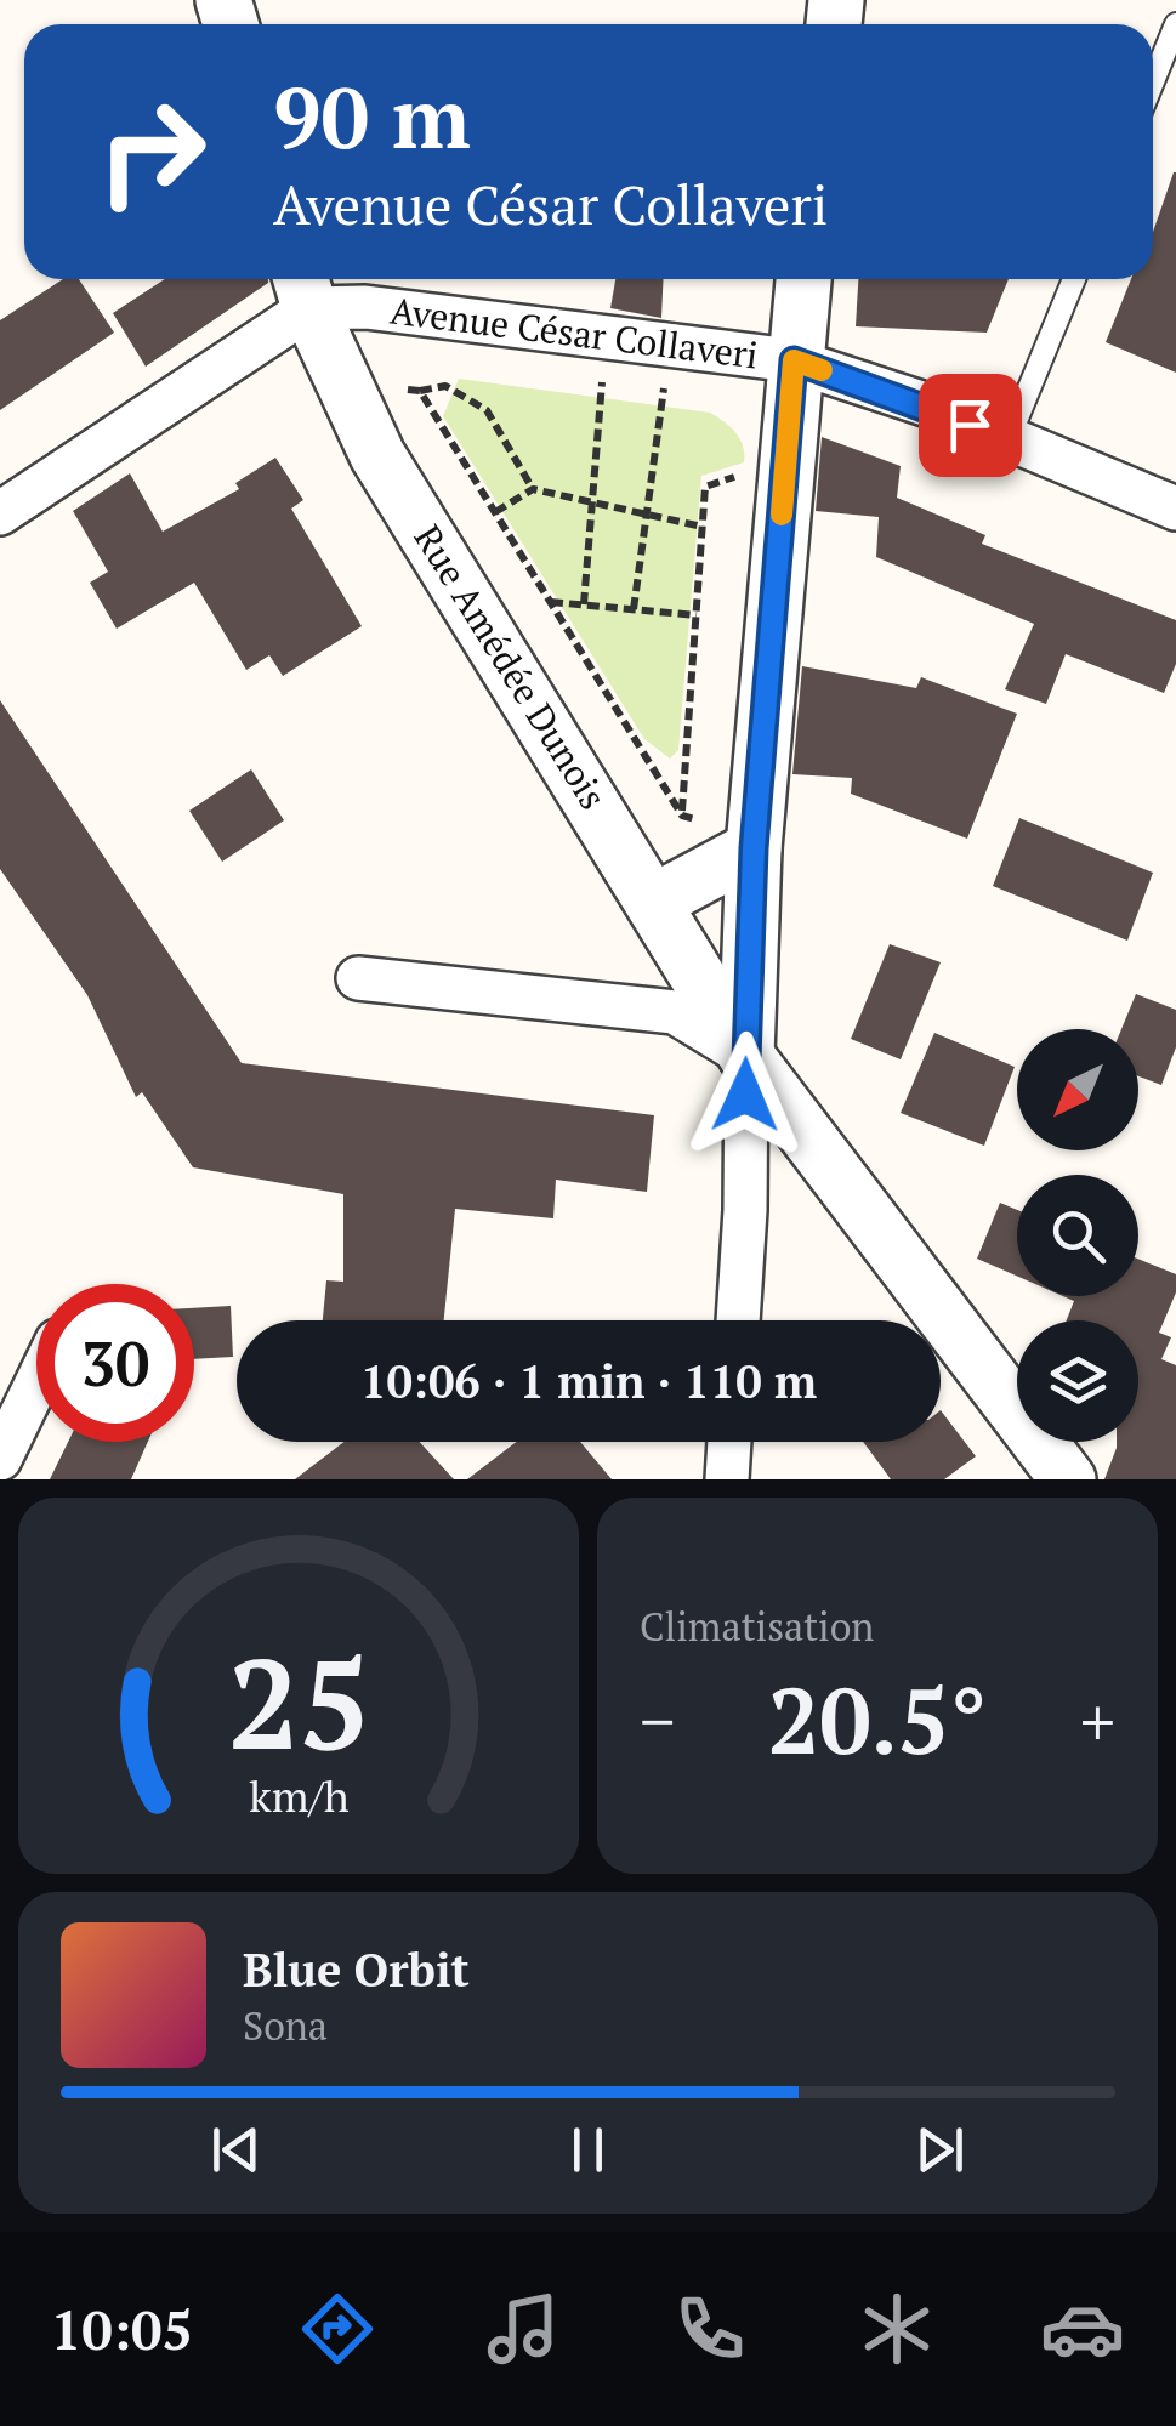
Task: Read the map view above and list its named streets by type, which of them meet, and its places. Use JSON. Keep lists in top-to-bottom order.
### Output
{
  "streets": {
    "street": ["Avenue César Collaveri", "Rue Amédée Dunois"]
  },
  "crossings": [
    ["Avenue César Collaveri", "Rue Amédée Dunois"]
  ],
  "north": "bottom left",
  "page": {
    "turn": ["90 m", "Avenue César Collaveri"],
    "limit": "30",
    "trip": "10:06 · 1 min · 110 m",
    "tile": "Climatisation",
    "heat": ["−", "20.5°", "+"],
    "song": ["Blue Orbit", "Sona"],
    "tabs": "10:05",
    "gauge": ["25", "km/h"]
  }
}
